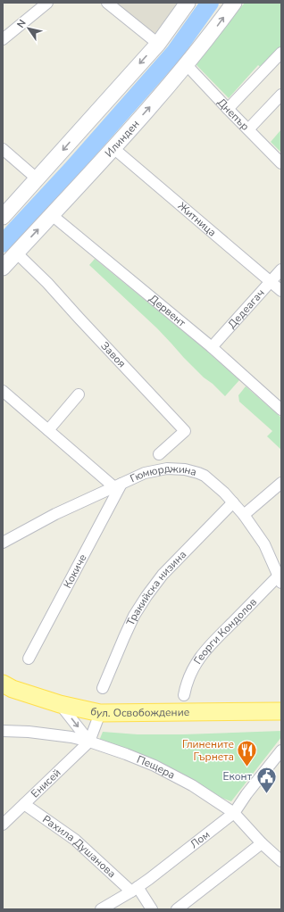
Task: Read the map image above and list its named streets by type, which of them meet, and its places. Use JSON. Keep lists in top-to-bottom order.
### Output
{
  "streets": {
    "main road": ["Илинден", "бул. Освобождение"],
    "street": [
      "Днепър",
      "Житница",
      "Дедеагач",
      "Дервент",
      "Завоя",
      "Гюмюрджина",
      "Кокиче",
      "Тракийска низина",
      "Георги Кондолов",
      "Пещера",
      "Енисей",
      "Лом",
      "Рахила Душанова"
    ]
  },
  "crossings": [
    ["Днепър", "Илинден"],
    ["Илинден", "Житница"],
    ["Илинден", "Дервент"],
    ["Илинден", "Завоя"],
    ["Житница", "Дедеагач"],
    ["Дедеагач", "Дервент"],
    ["Гюмюрджина", "Кокиче"],
    ["Гюмюрджина", "Тракийска низина"],
    ["Гюмюрджина", "Георги Кондолов"],
    ["Пещера", "Енисей"],
    ["Пещера", "Лом"],
    ["Енисей", "Рахила Душанова"],
    ["Лом", "Рахила Душанова"]
  ],
  "places": {
    "restaurant": ["Глинените Гърнета"],
    "public building": ["Еконт"]
  },
  "north": "top left"
}
